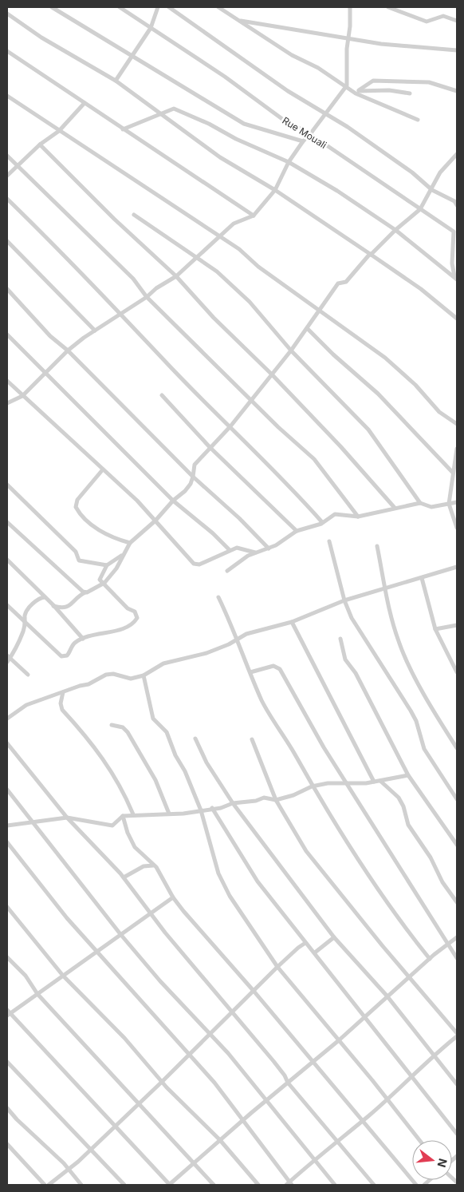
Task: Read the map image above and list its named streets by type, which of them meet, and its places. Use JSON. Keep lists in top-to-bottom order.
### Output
{
  "streets": {
    "street": ["Rue Mouali"]
  },
  "north": "right"
}
